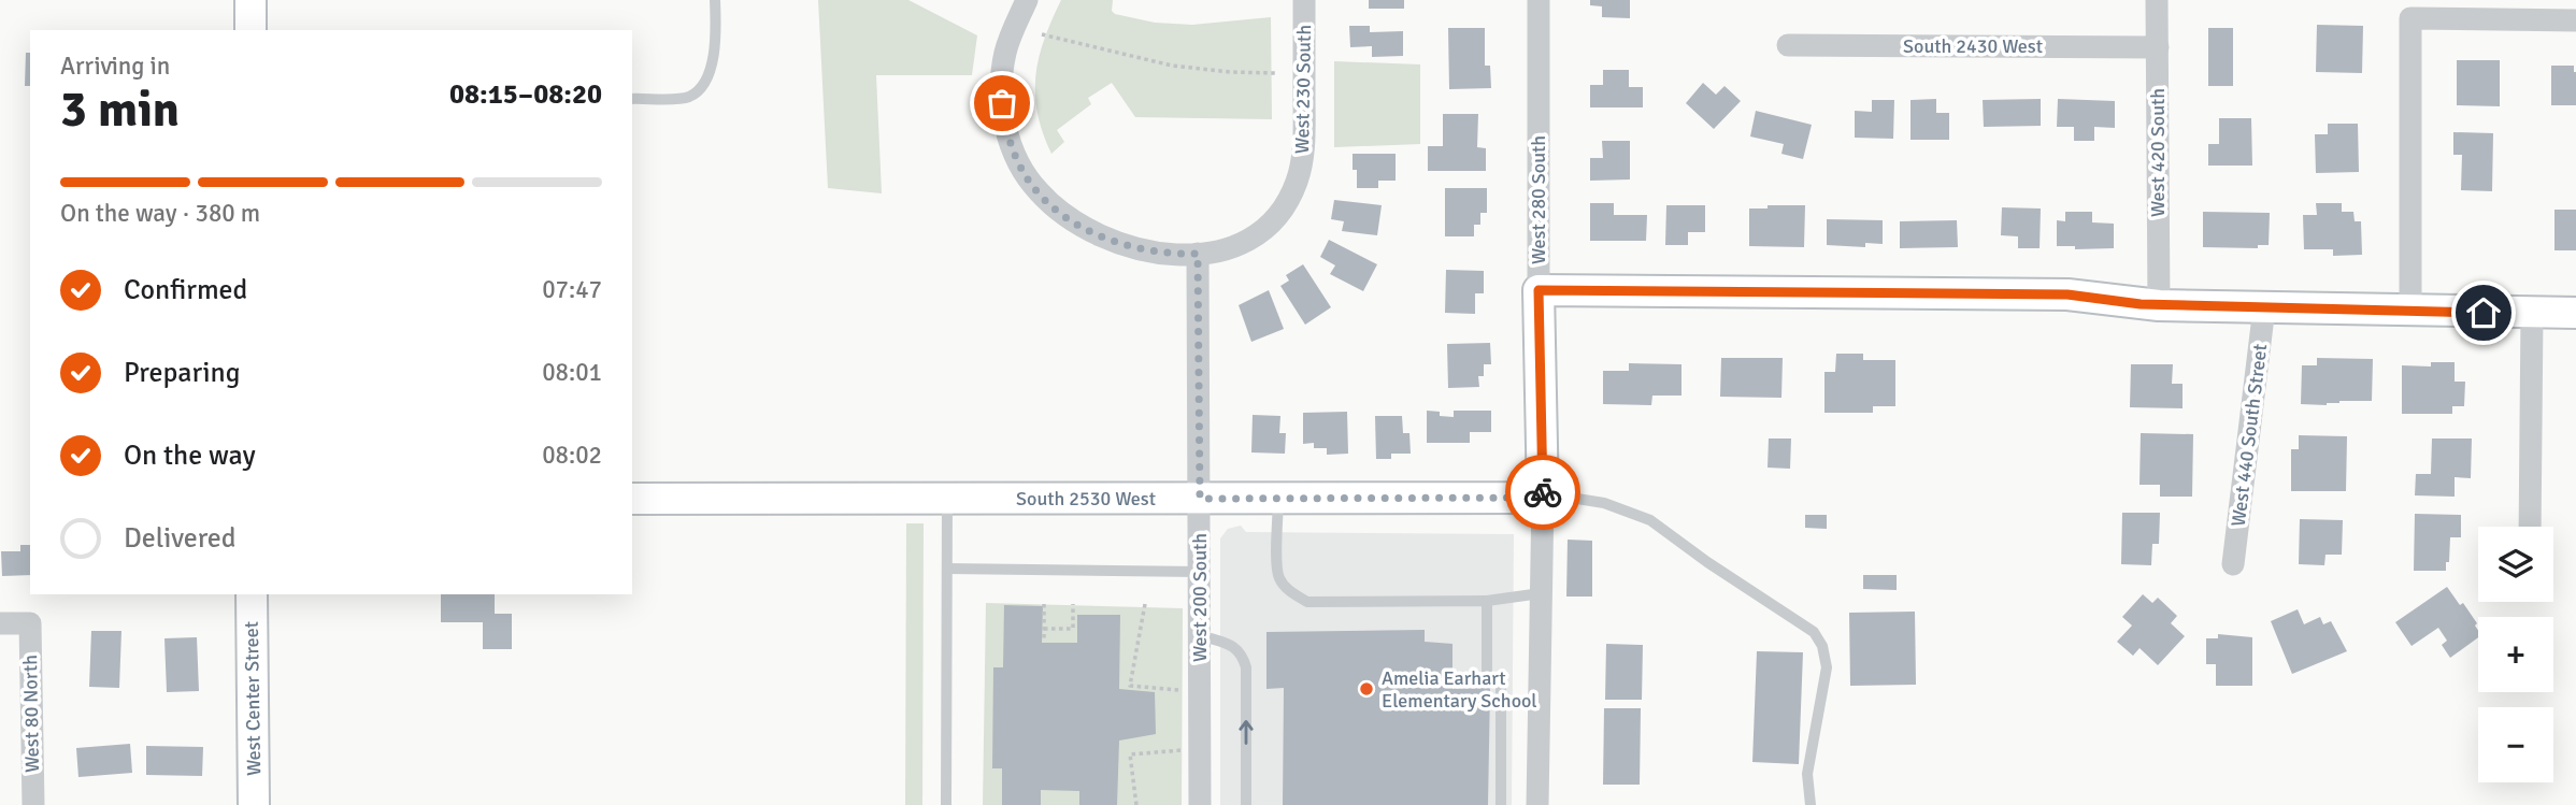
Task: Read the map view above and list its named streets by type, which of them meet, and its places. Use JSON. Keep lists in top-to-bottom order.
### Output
{
  "streets": {
    "street": [
      "South 2430 West",
      "West 230 South",
      "West 420 South",
      "West 280 South",
      "West 440 South Street",
      "South 2530 West",
      "West 200 South",
      "West Center Street",
      "West 80 North"
    ]
  },
  "crossings": [
    ["South 2430 West", "West 420 South"],
    ["West 230 South", "West 200 South"],
    ["West 280 South", "South 2530 West"],
    ["South 2530 West", "West 200 South"]
  ],
  "places": ["Amelia Earhart Elementary School"],
  "page": {
    "heading": ["3 min", "Arriving in", "08:15–08:20"],
    "bar": "On the way · 380 m",
    "list": [
      ["Confirmed", "07:47"],
      ["Preparing", "08:01"],
      ["On the way", "08:02"],
      "Delivered"
    ],
    "map_buttons": ["+", "−"]
  }
}
